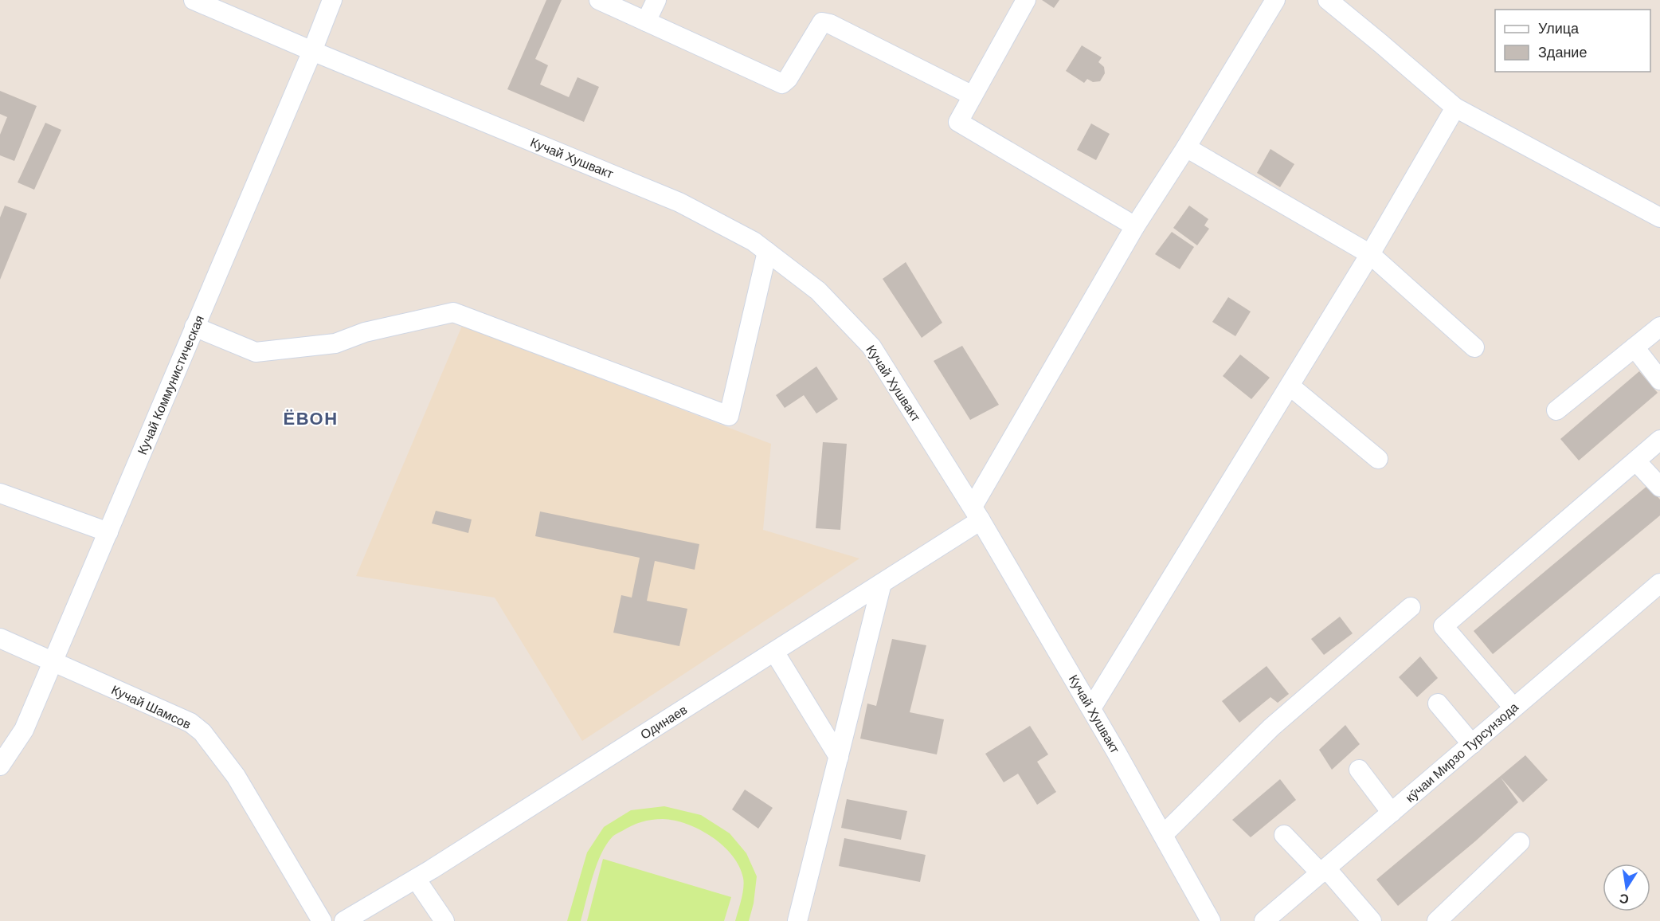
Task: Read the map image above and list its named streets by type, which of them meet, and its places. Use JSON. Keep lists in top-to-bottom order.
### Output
{
  "streets": {
    "street": [
      "Кучай Хушвакт",
      "Кучай Коммунистическая",
      "Кучай Шамсов",
      "Одинаев",
      "кӯчаи Мирзо Турсунзода"
    ]
  },
  "crossings": [
    ["Кучай Хушвакт", "Кучай Коммунистическая"],
    ["Кучай Хушвакт", "Одинаев"],
    ["Кучай Коммунистическая", "Кучай Шамсов"]
  ],
  "districts": ["ЁВОН"],
  "legend": ["Улица", "Здание"],
  "north": "bottom"
}
